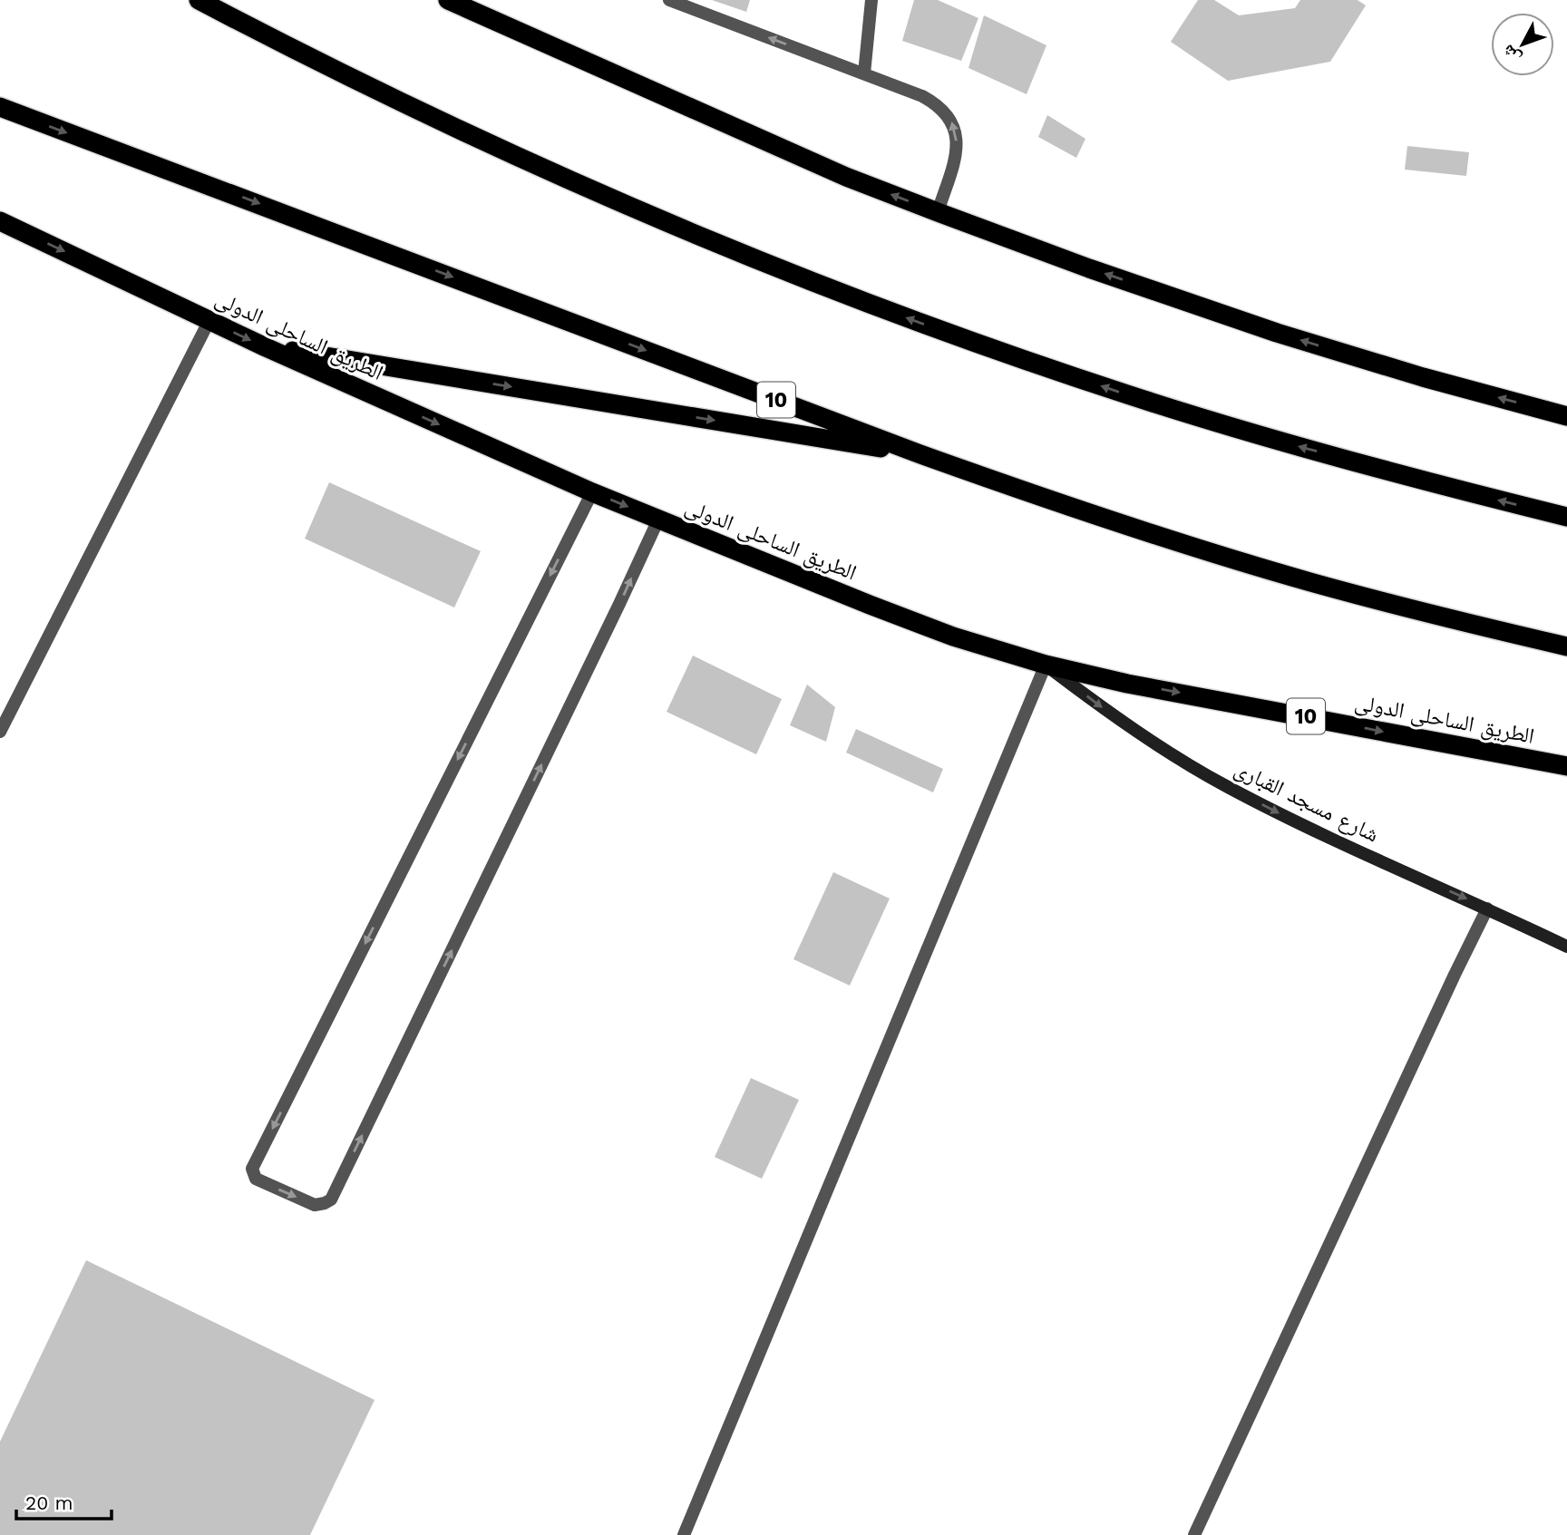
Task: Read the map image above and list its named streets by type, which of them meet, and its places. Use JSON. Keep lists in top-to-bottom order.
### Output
{
  "streets": {
    "highway": ["الطريق الساحلى الدولى", "10"],
    "street": ["شارع مسجد القبارى"]
  },
  "crossings": [
    ["الطريق الساحلى الدولى", "شارع مسجد القبارى"]
  ],
  "one_way": ["شارع مسجد القبارى"],
  "scale_bar": "20 m",
  "north": "bottom left"
}
